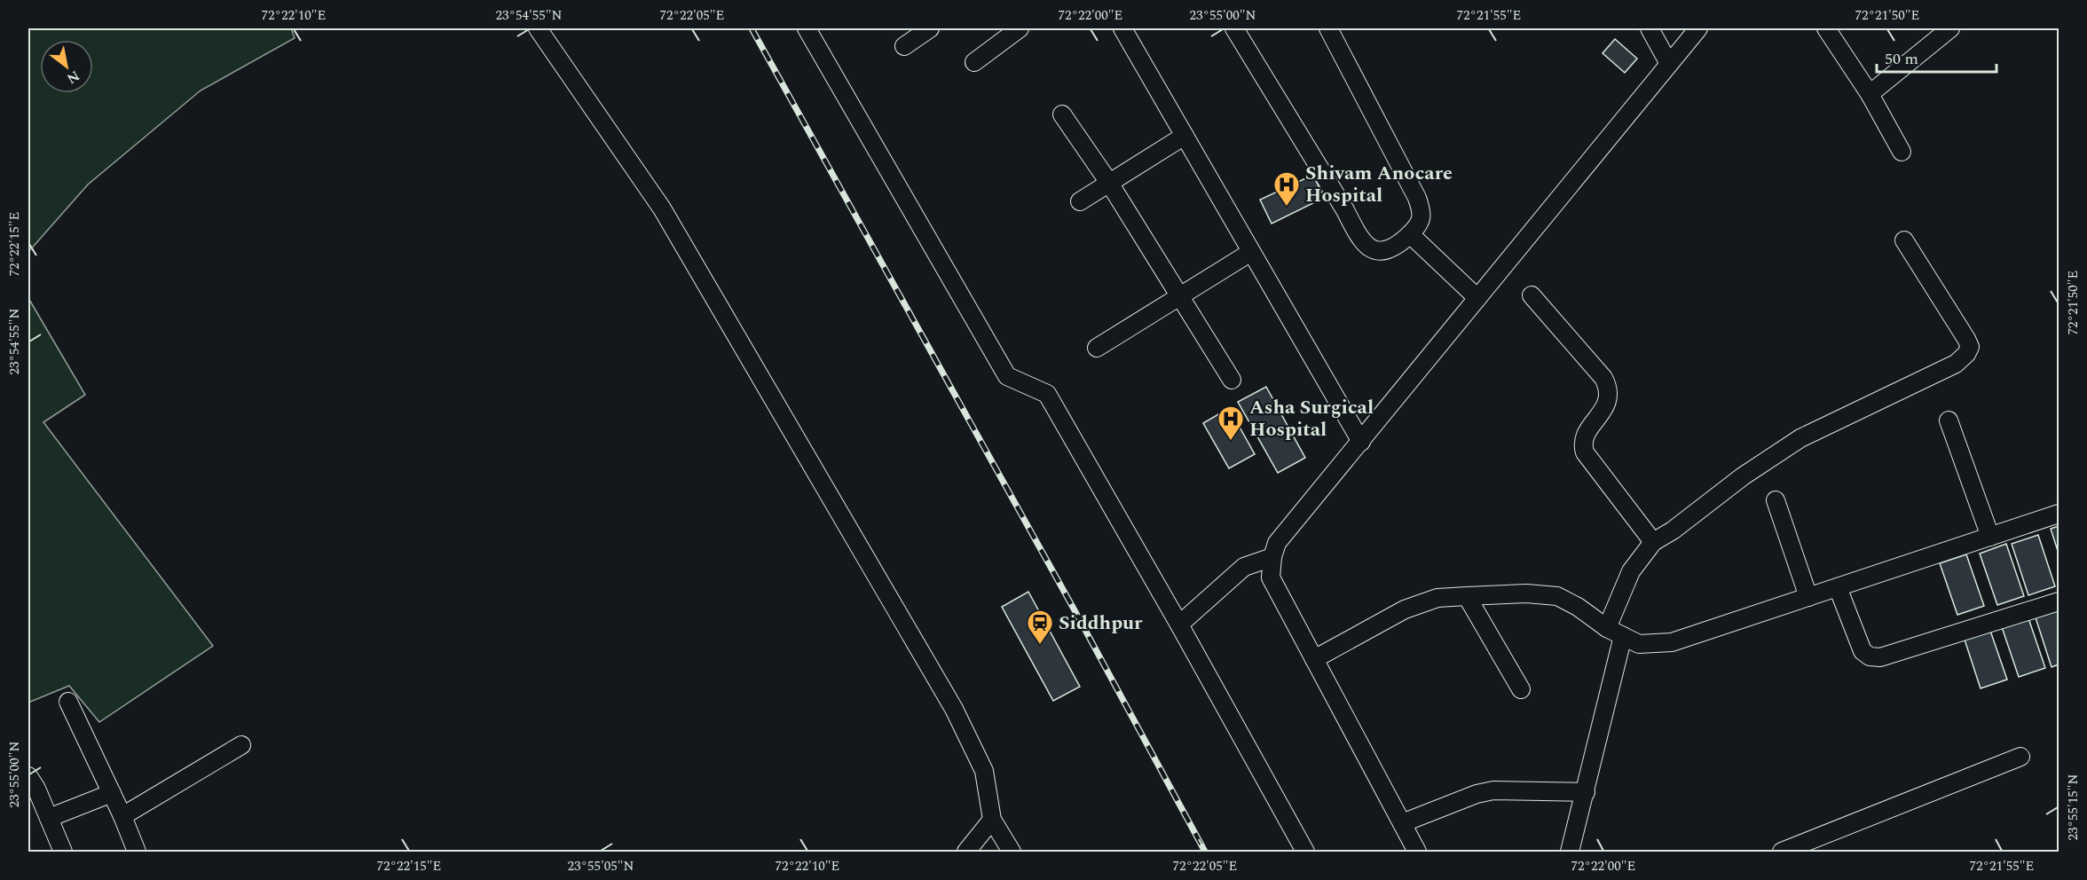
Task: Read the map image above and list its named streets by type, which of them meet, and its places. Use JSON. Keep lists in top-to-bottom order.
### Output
{
  "places": {
    "hospital": ["Shivam Anocare Hospital", "Asha Surgical Hospital"],
    "station": ["Siddhpur"]
  },
  "scale_bar": "50 m",
  "north": "bottom right",
  "coordinates": [
    "72°22'10\"E",
    "23°54'55\"N",
    "72°22'05\"E",
    "72°22'00\"E",
    "23°55'00\"N",
    "72°21'55\"E",
    "72°21'50\"E",
    "72°22'15\"E",
    "23°55'15\"N",
    "23°55'05\"N"
  ]
}
